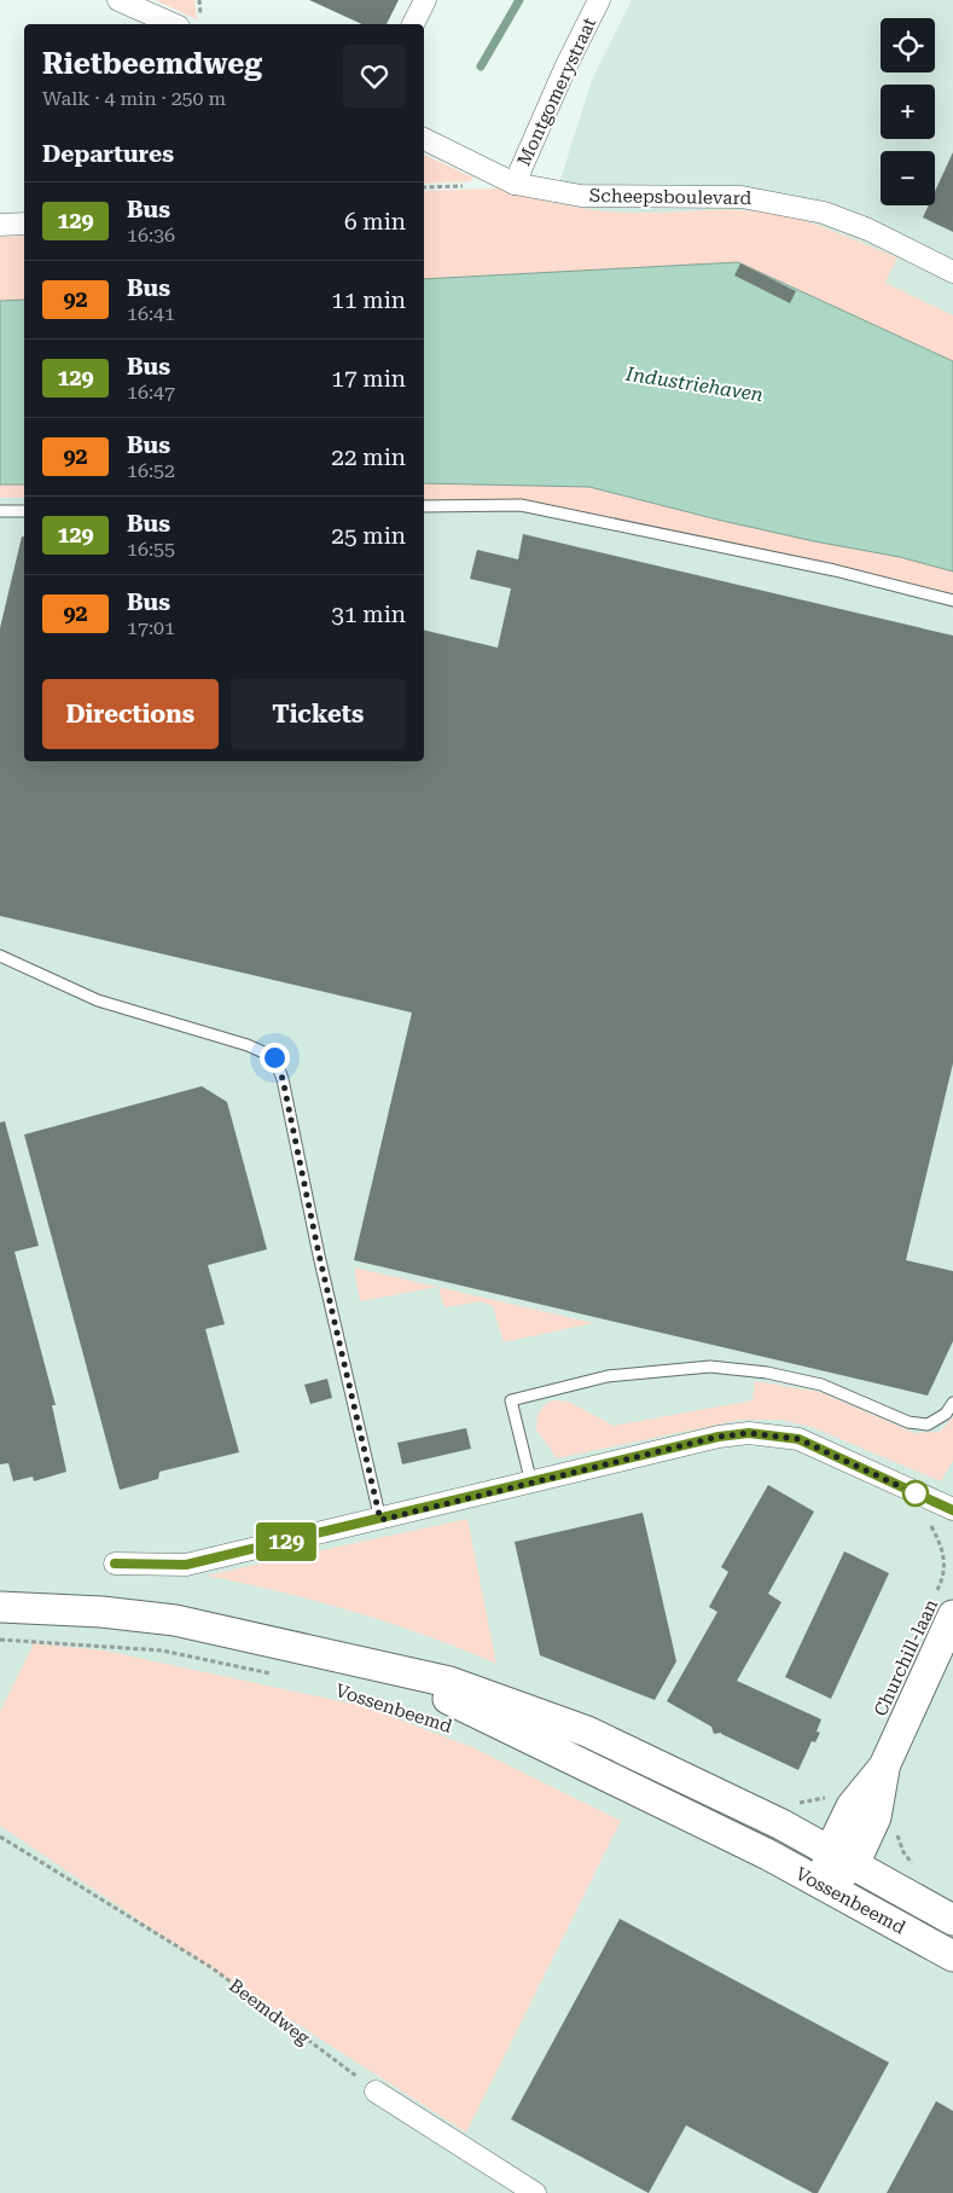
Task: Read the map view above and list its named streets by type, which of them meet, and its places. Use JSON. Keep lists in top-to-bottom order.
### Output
{
  "streets": {
    "main road": ["Churchill-laan", "Vossenbeemd"],
    "street": ["Montgomerystraat", "Scheepsboulevard"],
    "path": ["Beemdweg"]
  },
  "crossings": [
    ["Montgomerystraat", "Scheepsboulevard"],
    ["Churchill-laan", "Vossenbeemd"]
  ],
  "water": ["Industriehaven"],
  "lines": ["bus line 129"],
  "page": {
    "on_map": "129",
    "map_buttons": ["+", "−"],
    "heading": [
      ["Rietbeemdweg", "Walk · 4 min · 250 m"],
      "Departures"
    ],
    "list": [
      {
        "mark": "129",
        "name": "Bus",
        "note": "16:36",
        "value": "6 min"
      },
      {
        "mark": "92",
        "name": "Bus",
        "note": "16:41",
        "value": "11 min"
      },
      {
        "mark": "129",
        "name": "Bus",
        "note": "16:47",
        "value": "17 min"
      },
      {
        "mark": "92",
        "name": "Bus",
        "note": "16:52",
        "value": "22 min"
      },
      {
        "mark": "129",
        "name": "Bus",
        "note": "16:55",
        "value": "25 min"
      },
      {
        "mark": "92",
        "name": "Bus",
        "note": "17:01",
        "value": "31 min"
      }
    ],
    "buttons": ["Directions", "Tickets"]
  }
}
